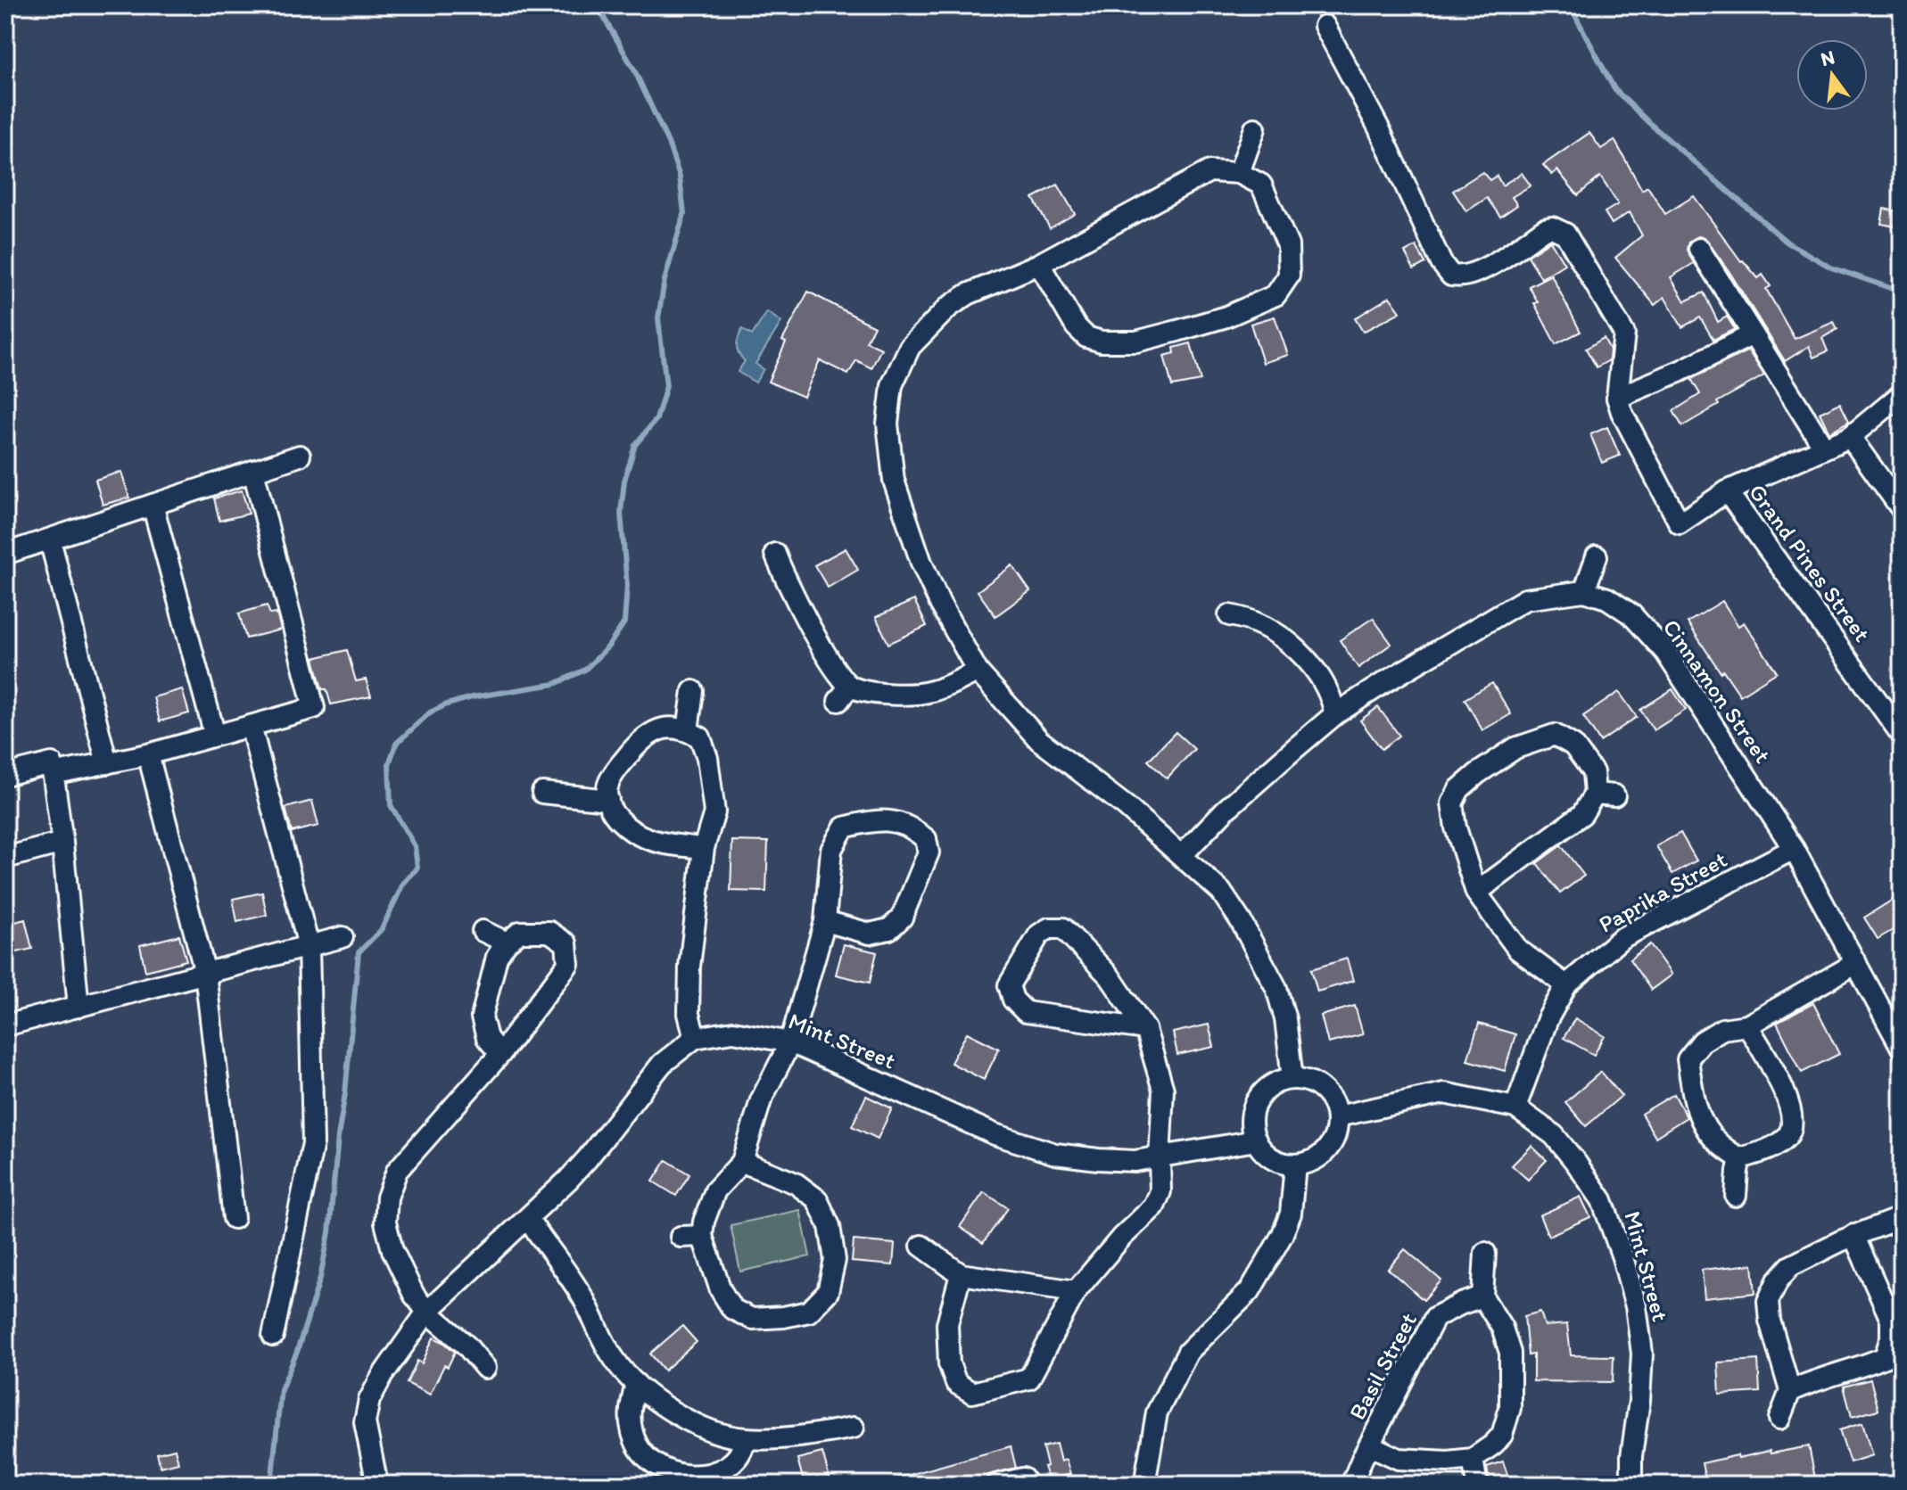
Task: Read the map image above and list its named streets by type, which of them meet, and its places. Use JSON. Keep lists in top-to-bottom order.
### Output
{
  "streets": {
    "street": [
      "Grand Pines Street",
      "Cinnamon Street",
      "Paprika Street",
      "Mint Street",
      "Basil Street"
    ]
  },
  "crossings": [
    ["Cinnamon Street", "Paprika Street"],
    ["Paprika Street", "Mint Street"]
  ],
  "north": "top"
}
